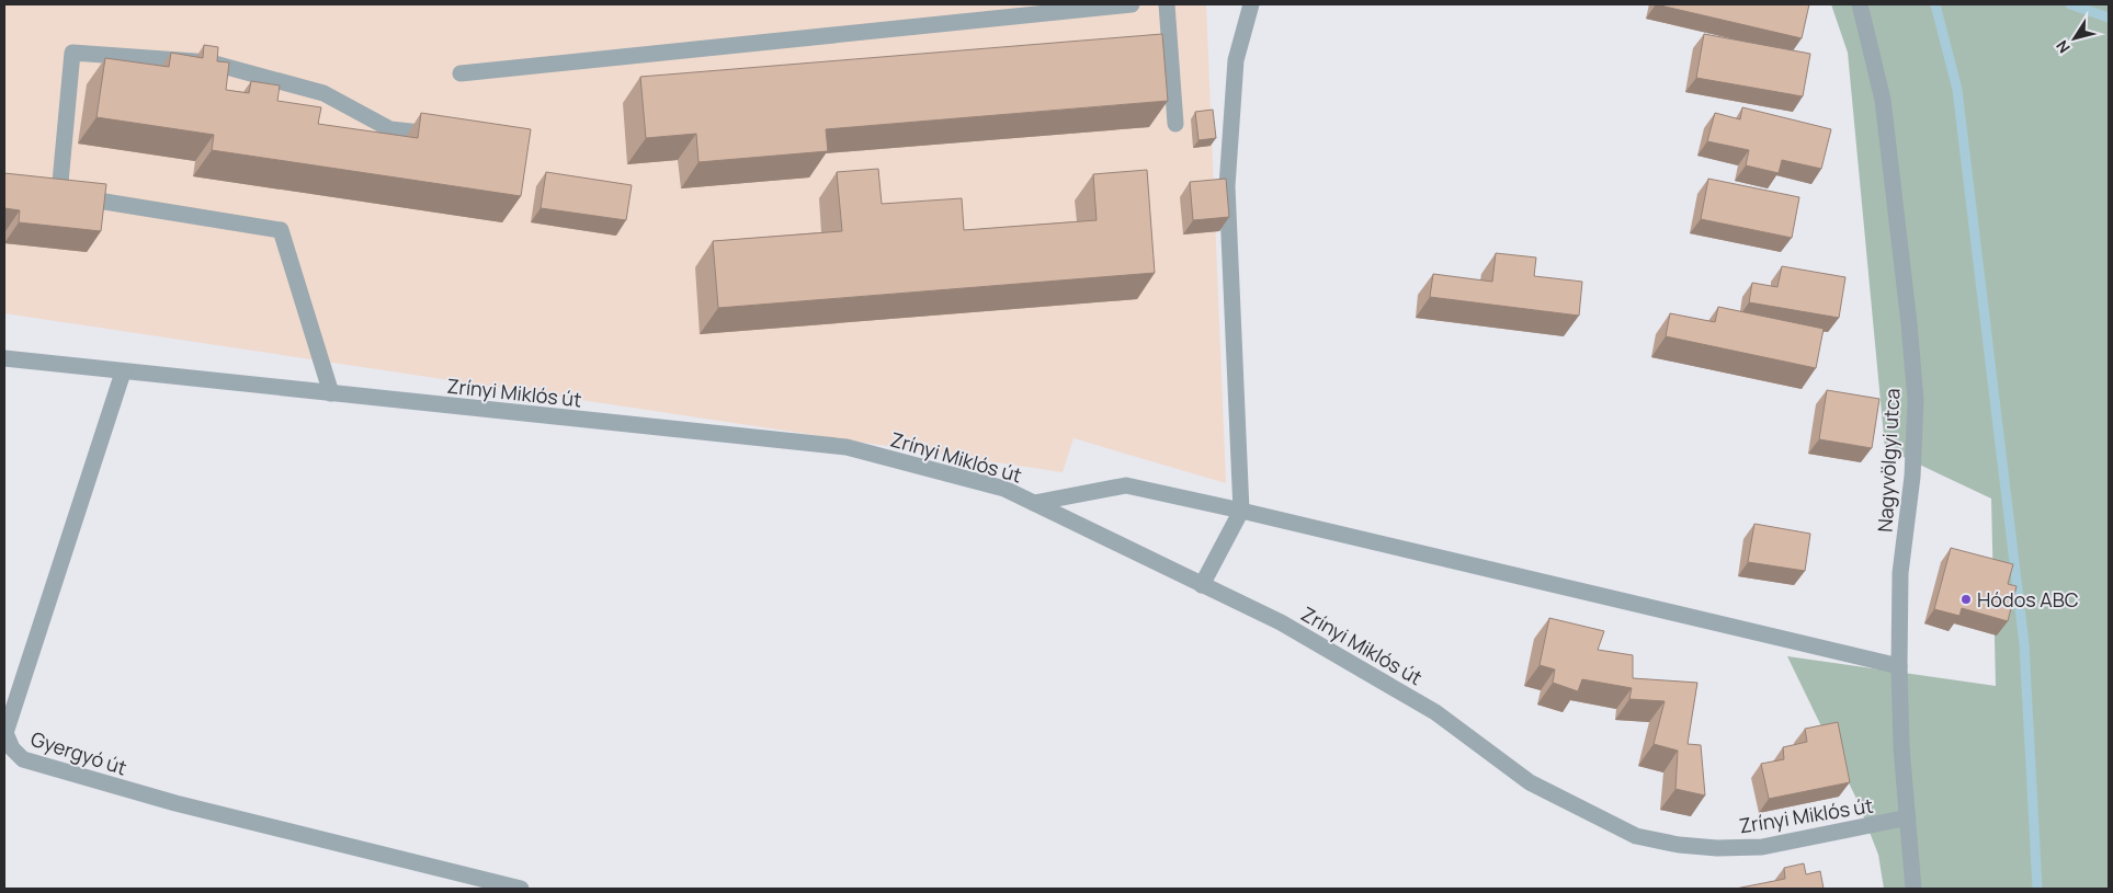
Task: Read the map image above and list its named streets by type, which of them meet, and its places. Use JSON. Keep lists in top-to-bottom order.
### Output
{
  "streets": {
    "street": ["Zrínyi Miklós út", "Nagyvölgyi utca", "Gyergyó út"]
  },
  "crossings": [
    ["Zrínyi Miklós út", "Nagyvölgyi utca"],
    ["Zrínyi Miklós út", "Gyergyó út"]
  ],
  "places": ["Hódos ABC"],
  "north": "bottom left"
}
